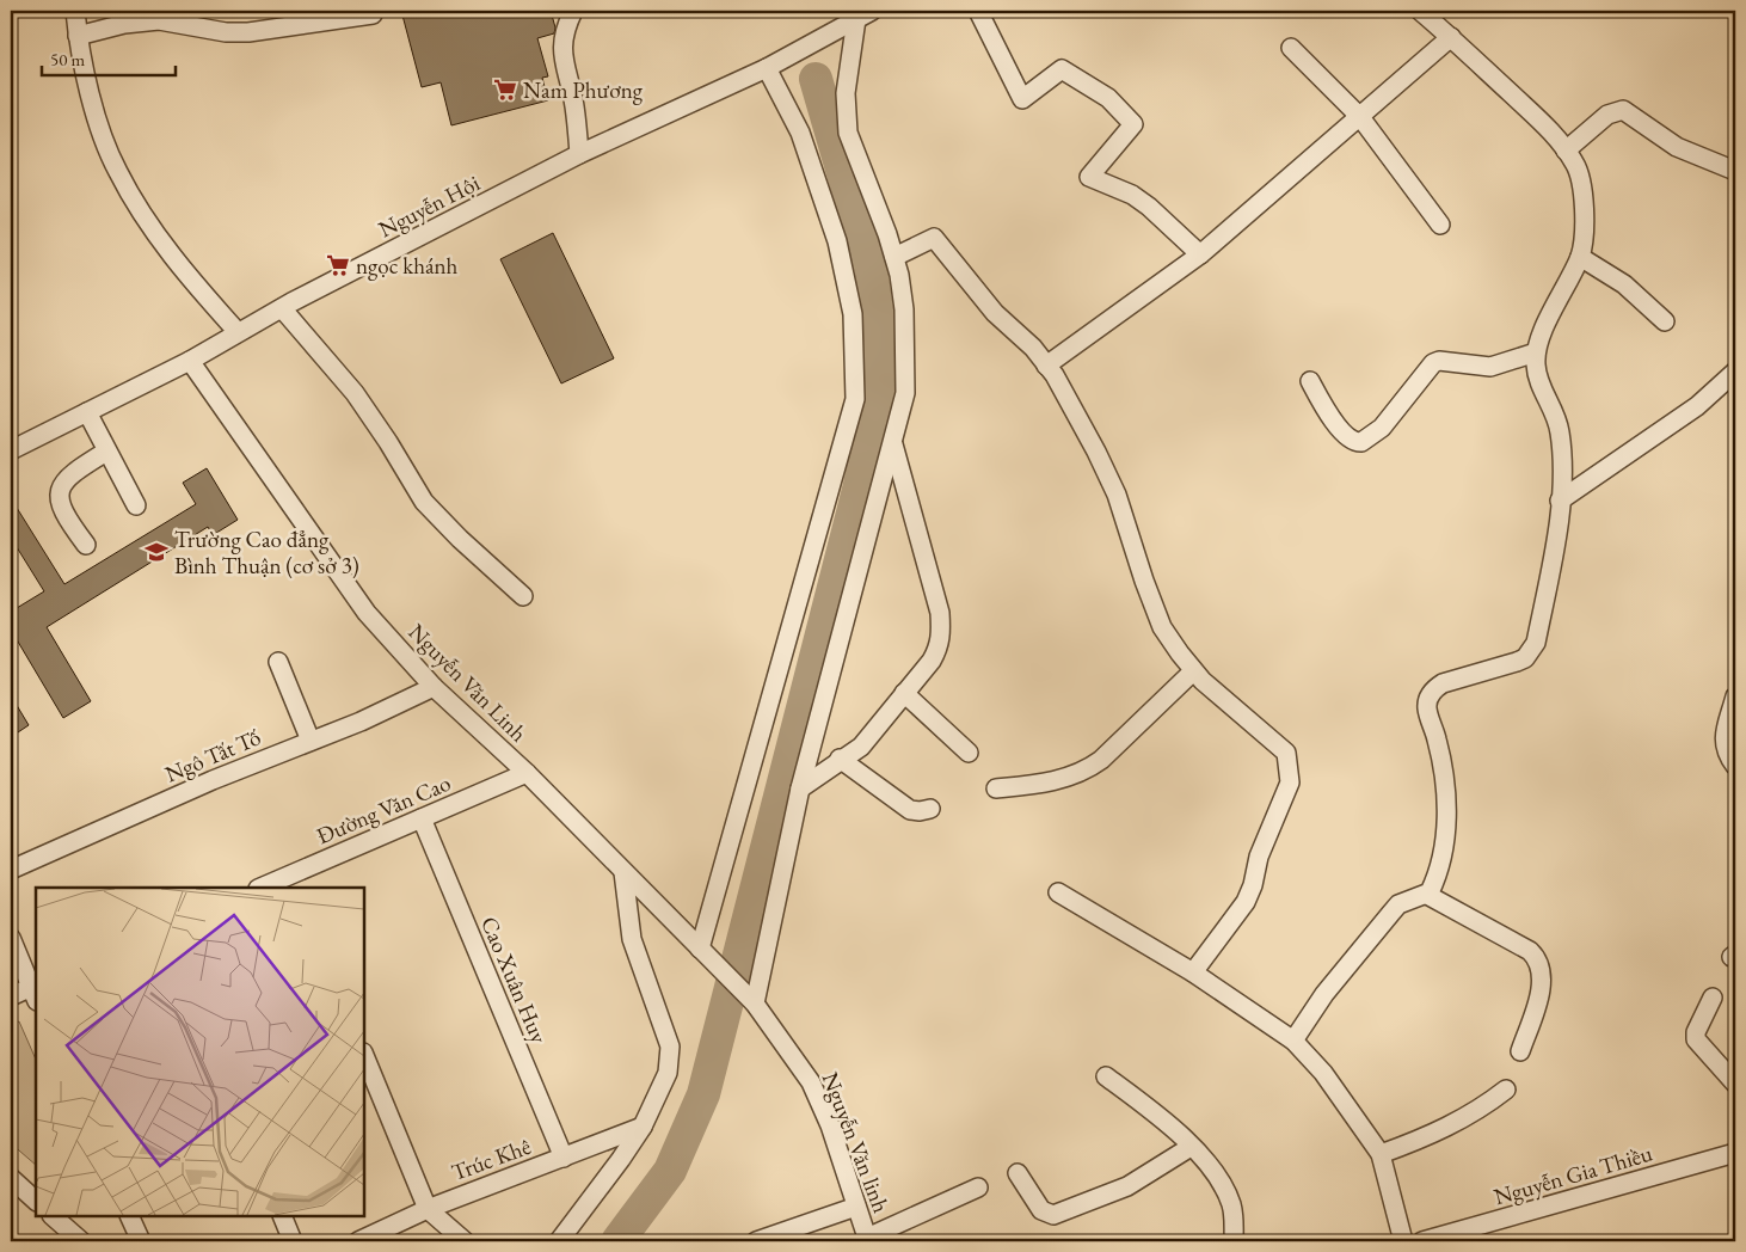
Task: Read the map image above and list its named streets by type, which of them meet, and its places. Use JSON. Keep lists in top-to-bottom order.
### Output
{
  "streets": {
    "street": [
      "Nguyễn Hội",
      "Nguyễn Văn Linh",
      "Ngô Tất Tố",
      "Đường Văn Cao",
      "Cao Xuân Huy",
      "Nguyễn Văn linh",
      "Trúc Khê",
      "Nguyễn Gia Thiều"
    ]
  },
  "crossings": [
    ["Nguyễn Hội", "Nguyễn Văn Linh"],
    ["Nguyễn Văn Linh", "Ngô Tất Tố"],
    ["Nguyễn Văn Linh", "Đường Văn Cao"],
    ["Nguyễn Văn Linh", "Nguyễn Văn linh"],
    ["Đường Văn Cao", "Cao Xuân Huy"],
    ["Cao Xuân Huy", "Trúc Khê"]
  ],
  "places": {
    "supermarket": ["Nam Phương", "ngọc khánh"],
    "school or university": ["Trường Cao đẳng Bình Thuận (cơ sở 3)"]
  },
  "scale_bar": "50 m"
}
